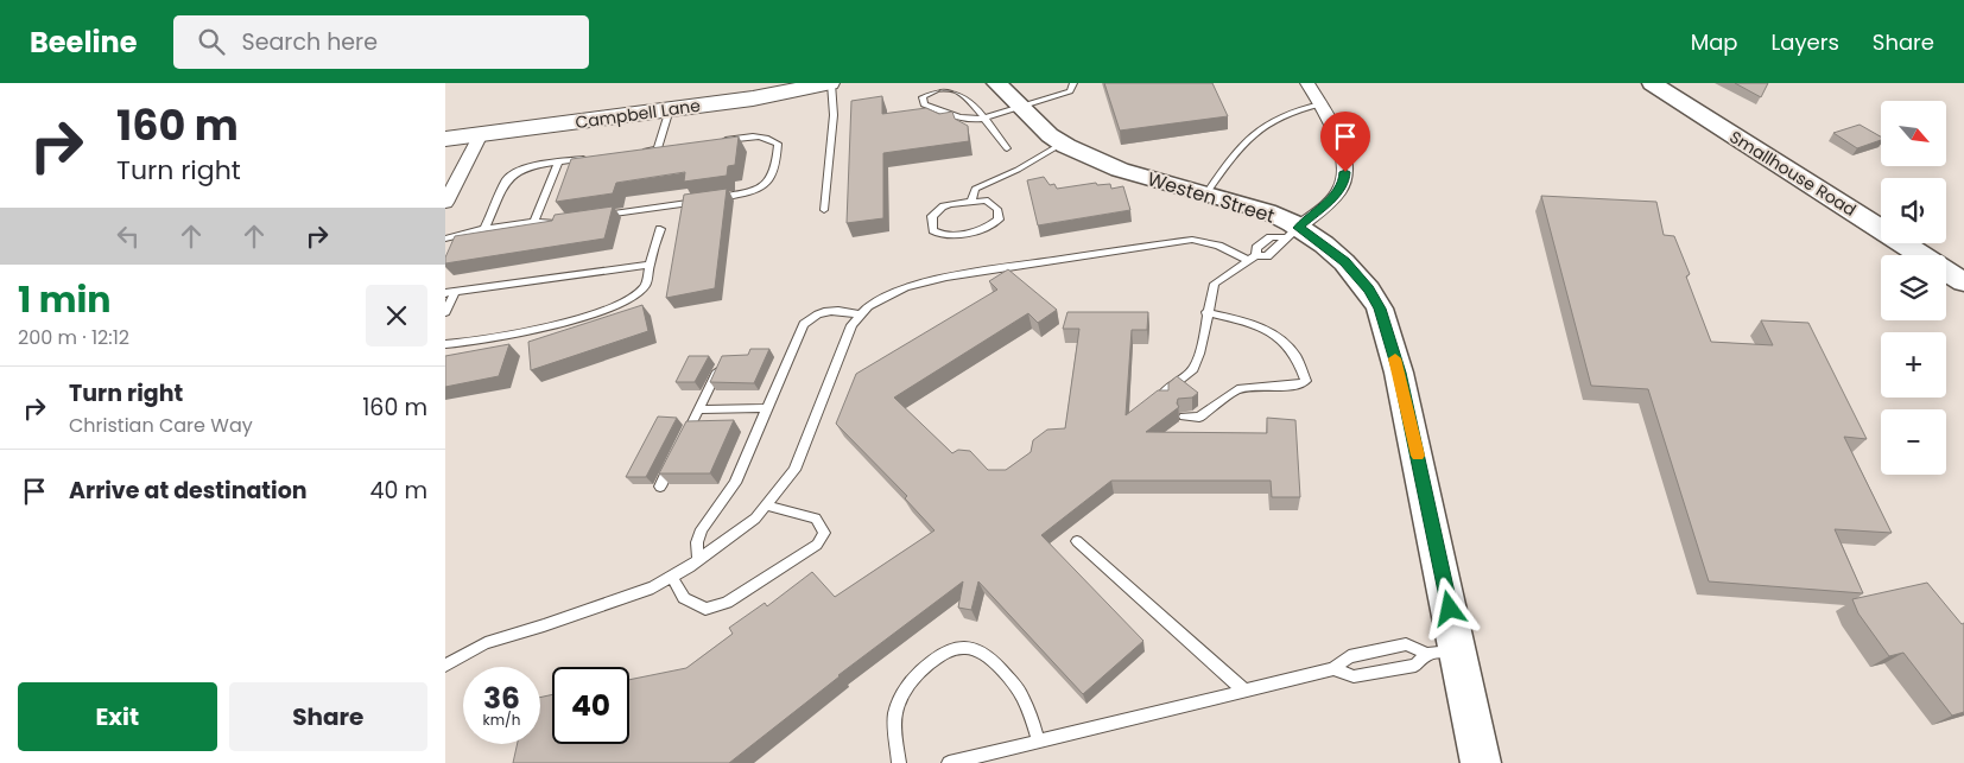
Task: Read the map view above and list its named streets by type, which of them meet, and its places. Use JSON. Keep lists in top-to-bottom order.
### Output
{
  "streets": {
    "main road": ["Campbell Lane"],
    "street": ["Smallhouse Road", "Westen Street"]
  },
  "north": "bottom right",
  "page": {
    "header": "Beeline",
    "search": "Search here",
    "nav": ["Map", "Layers", "Share"],
    "turn": ["160 m", "Turn right"],
    "map_buttons": ["+", "−"],
    "heading": ["1 min", "200 m · 12:12"],
    "list": [
      {
        "name": "Turn right",
        "note": "Christian Care Way",
        "value": "160 m"
      },
      {
        "name": "Arrive at destination",
        "value": "40 m"
      }
    ],
    "speed": "36 km/h",
    "limit": "40",
    "buttons": ["Exit", "Share"]
  }
}
